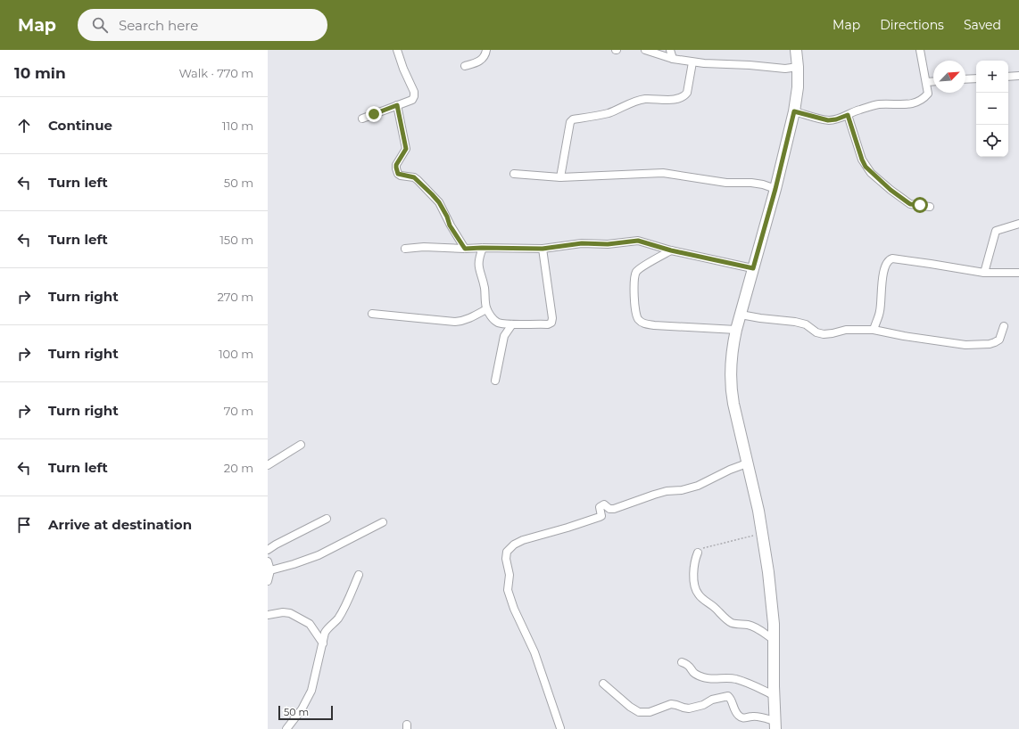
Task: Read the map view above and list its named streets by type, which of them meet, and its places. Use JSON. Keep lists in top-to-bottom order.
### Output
{
  "scale_bar": "50 m",
  "north": "top right",
  "page": {
    "header": "Map",
    "search": "Search here",
    "nav": ["Map", "Directions", "Saved"],
    "heading": ["10 min", "Walk · 770 m"],
    "map_buttons": ["+", "−"],
    "list": [
      ["Continue", "110 m"],
      ["Turn left", "50 m"],
      ["Turn left", "150 m"],
      ["Turn right", "270 m"],
      ["Turn right", "100 m"],
      ["Turn right", "70 m"],
      ["Turn left", "20 m"],
      "Arrive at destination"
    ],
    "scale": "50 m"
  }
}
